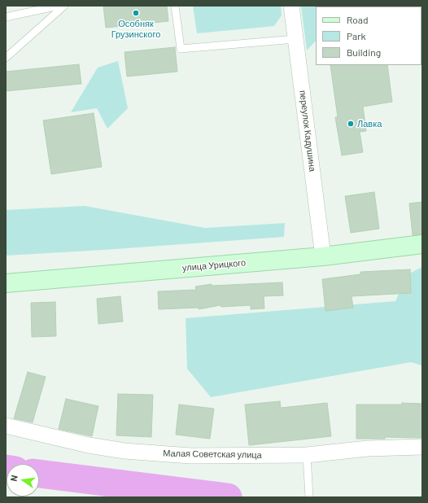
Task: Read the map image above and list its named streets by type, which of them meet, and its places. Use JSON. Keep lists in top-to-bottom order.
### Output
{
  "streets": {
    "main road": ["улица Урицкого"],
    "street": ["переулок Кадушина", "Малая Советская улица"]
  },
  "crossings": [
    ["переулок Кадушина", "улица Урицкого"]
  ],
  "places": ["Особняк Грузинского", "Лавка"],
  "legend": ["Road", "Park", "Building"],
  "north": "left"
}
